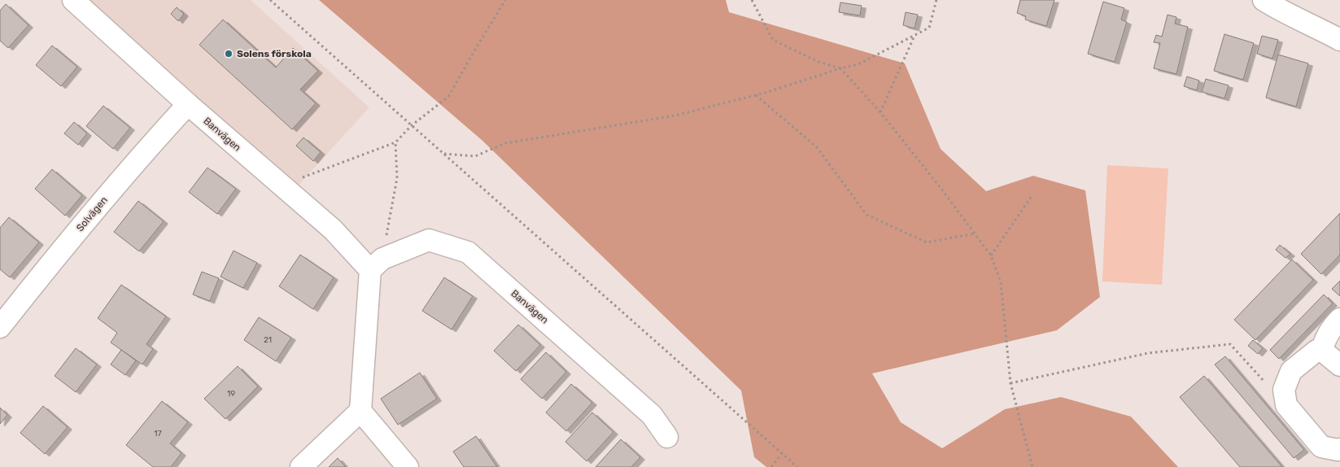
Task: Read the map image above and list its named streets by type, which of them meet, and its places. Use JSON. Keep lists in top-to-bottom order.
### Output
{
  "streets": {
    "street": ["Banvägen", "Solvägen"]
  },
  "crossings": [
    ["Banvägen", "Solvägen"]
  ],
  "places": ["Solens förskola"],
  "house_numbers": ["21", "19", "17"]
}
